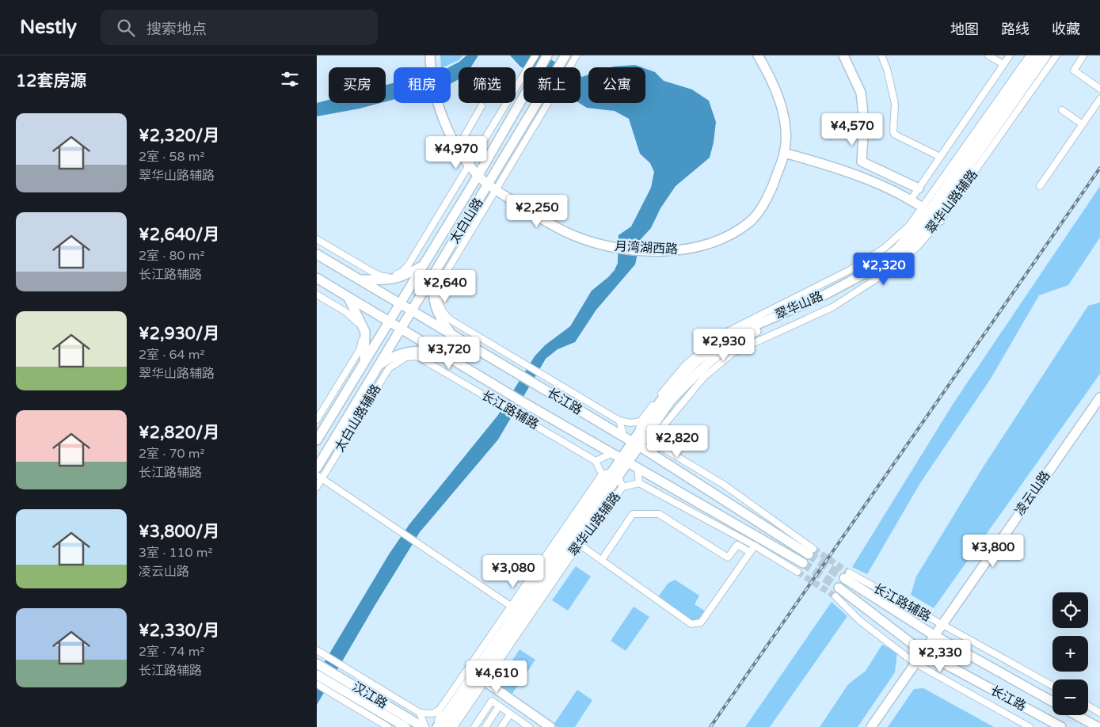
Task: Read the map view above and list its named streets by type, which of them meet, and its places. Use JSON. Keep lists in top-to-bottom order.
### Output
{
  "streets": {
    "main road": [
      "太白山路",
      "月湾湖西路",
      "翠华山路",
      "长江路",
      "凌云山路",
      "汉江路"
    ],
    "street": ["翠华山路辅路", "长江路辅路", "太白山路辅路"]
  },
  "crossings": [
    ["翠华山路辅路", "翠华山路"],
    ["太白山路", "月湾湖西路"],
    ["太白山路", "长江路"],
    ["翠华山路", "长江路"],
    ["长江路", "长江路辅路"],
    ["长江路", "凌云山路"],
    ["长江路辅路", "太白山路辅路"],
    ["长江路辅路", "凌云山路"]
  ],
  "page": {
    "header": "Nestly",
    "search": "搜索地点",
    "nav": ["地图", "路线", "收藏"],
    "heading": "12套房源",
    "chip": [
      "买房",
      "租房",
      "筛选",
      "新上",
      "公寓"
    ],
    "list": [
      {
        "name": "¥2,320/月",
        "note": "2室 · 58 m² · 翠华山路辅路"
      },
      {
        "name": "¥2,640/月",
        "note": "2室 · 80 m² · 长江路辅路"
      },
      {
        "name": "¥2,930/月",
        "note": "2室 · 64 m² · 翠华山路辅路"
      },
      {
        "name": "¥2,820/月",
        "note": "2室 · 70 m² · 长江路辅路"
      },
      {
        "name": "¥3,800/月",
        "note": "3室 · 110 m² · 凌云山路"
      },
      {
        "name": "¥2,330/月",
        "note": "2室 · 74 m² · 长江路辅路"
      }
    ],
    "price": [
      "¥4,570",
      "¥4,970",
      "¥2,250",
      "¥2,320",
      "¥2,640",
      "¥2,930",
      "¥3,720",
      "¥2,820",
      "¥3,800",
      "¥3,080",
      "¥2,330",
      "¥4,610"
    ],
    "map_buttons": ["+", "−"]
  }
}
